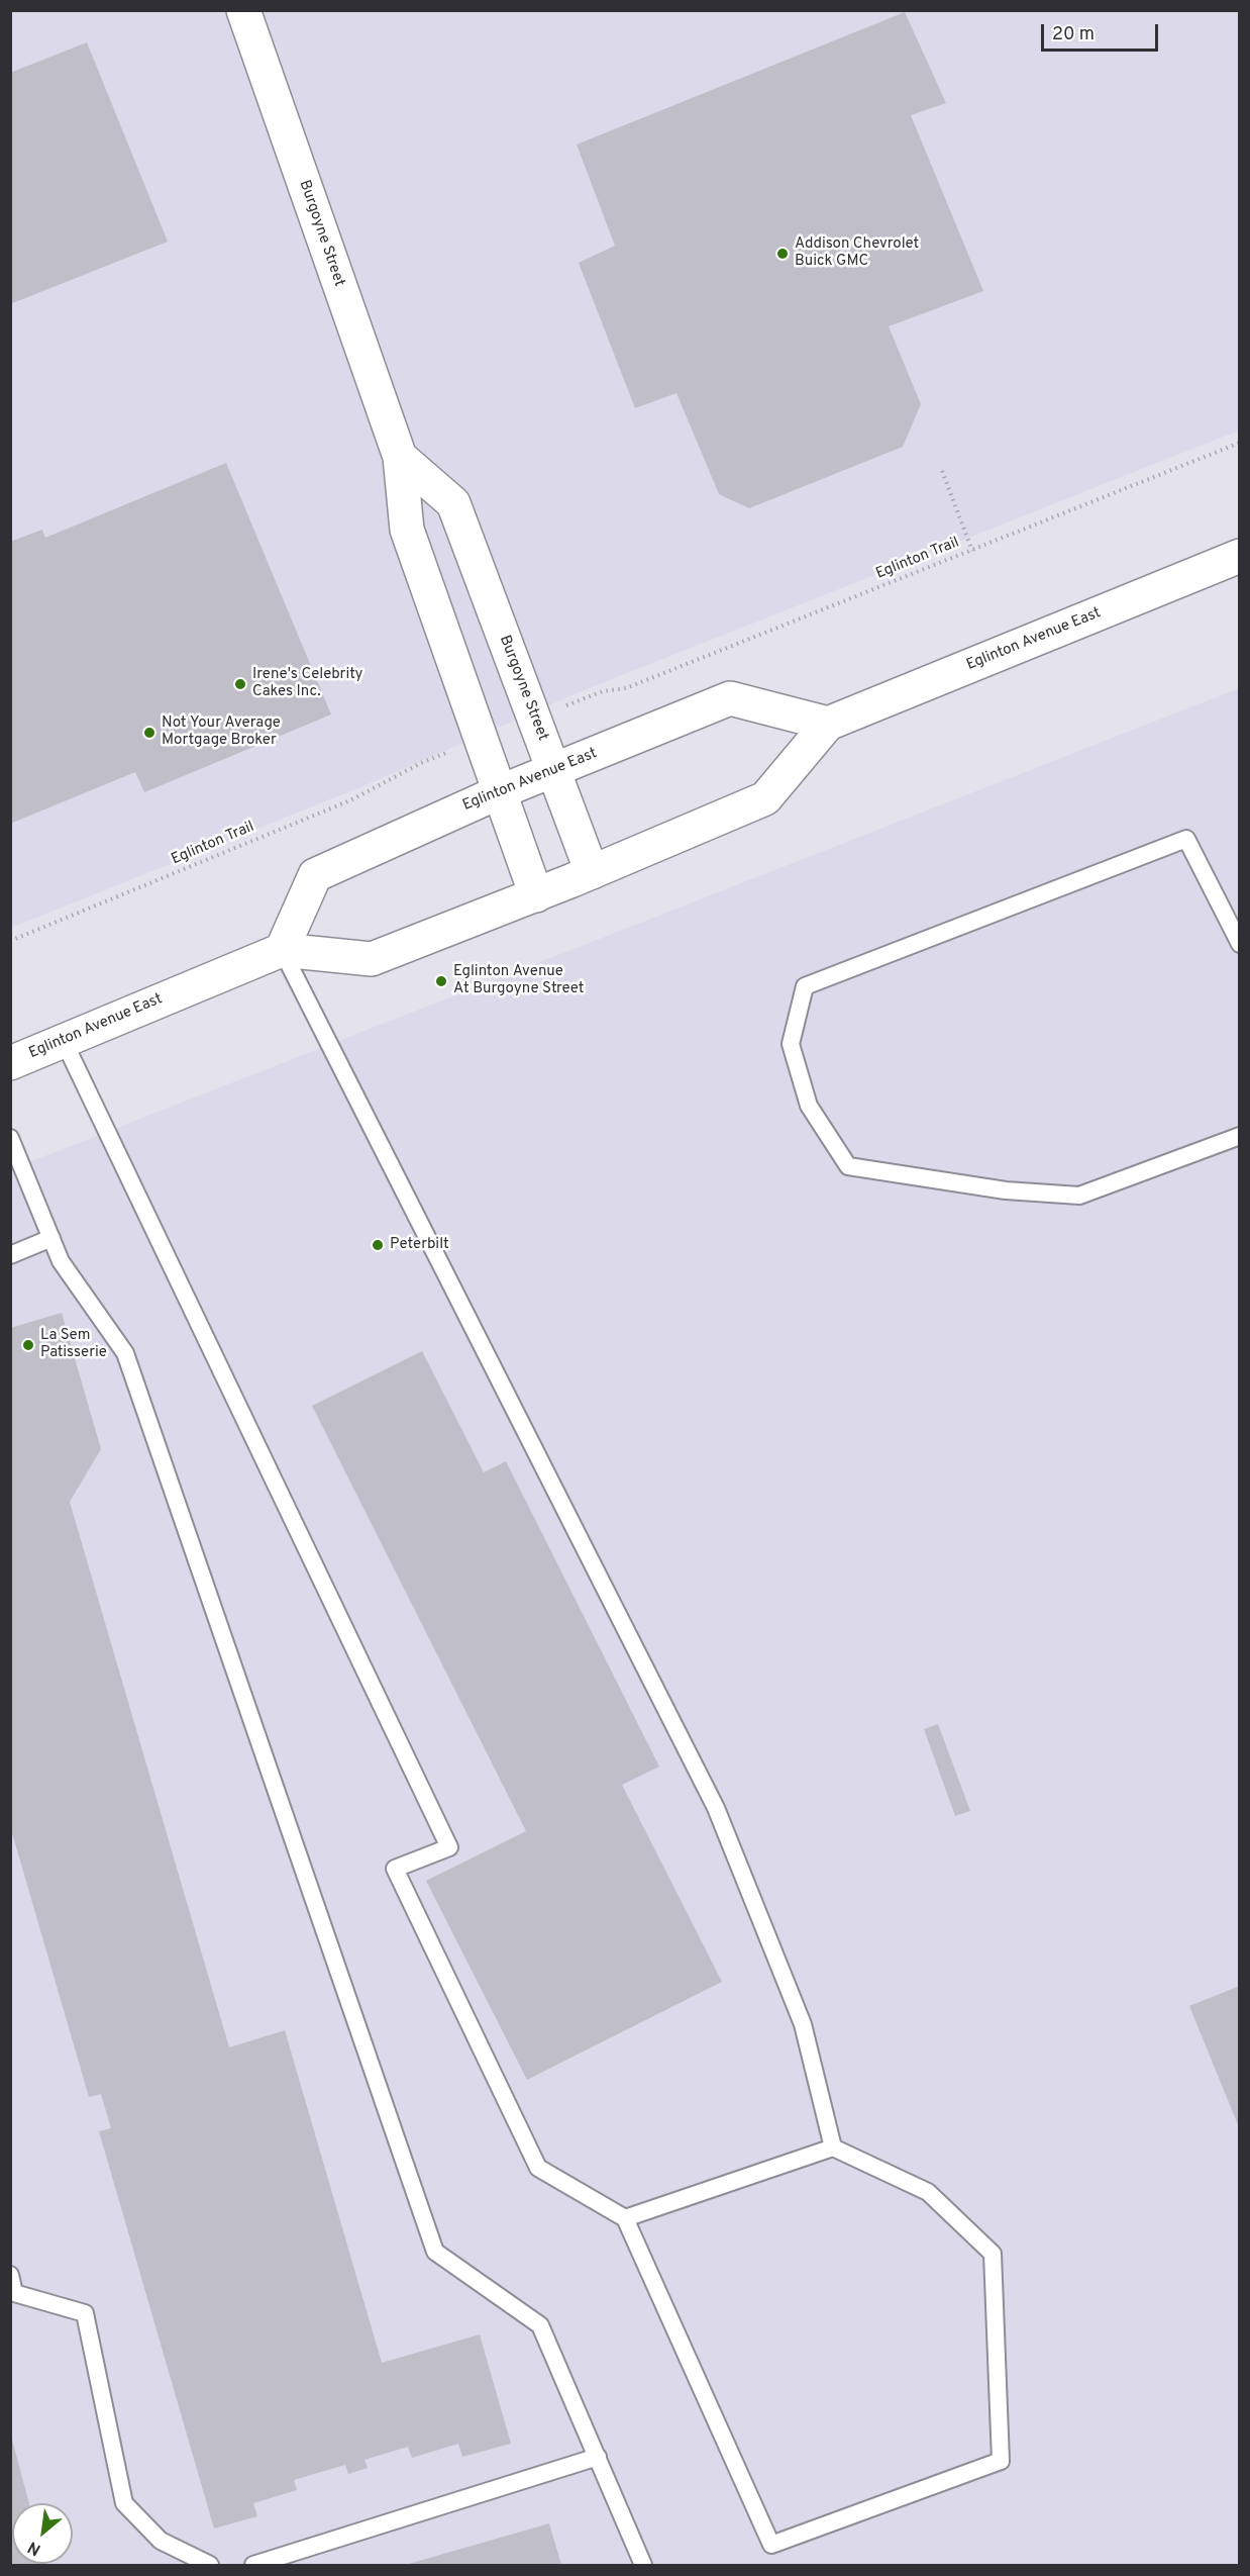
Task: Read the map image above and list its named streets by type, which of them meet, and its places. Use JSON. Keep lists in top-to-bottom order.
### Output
{
  "streets": {
    "main road": ["Burgoyne Street", "Eglinton Avenue East"],
    "path": ["Eglinton Trail"]
  },
  "crossings": [
    ["Burgoyne Street", "Eglinton Avenue East"]
  ],
  "places": [
    "Addison Chevrolet Buick GMC",
    "Irene's Celebrity Cakes Inc.",
    "Not Your Average Mortgage Broker",
    "Eglinton Avenue At Burgoyne Street",
    "Peterbilt",
    "La Sem Patisserie"
  ],
  "scale_bar": "20 m",
  "north": "bottom left"
}
